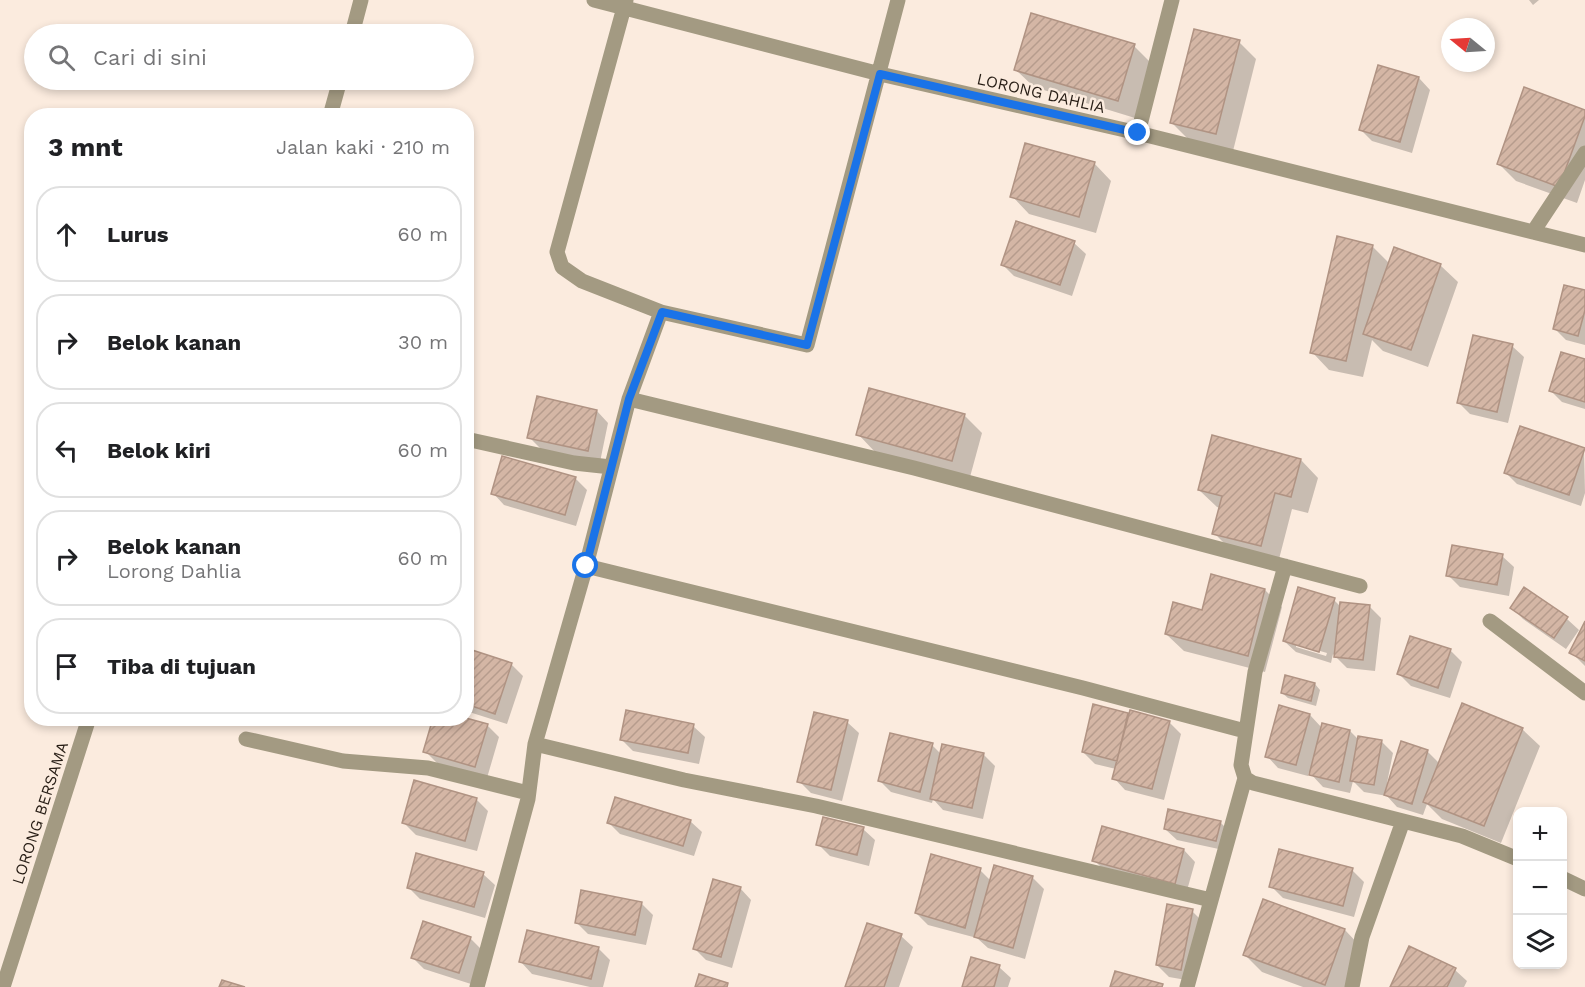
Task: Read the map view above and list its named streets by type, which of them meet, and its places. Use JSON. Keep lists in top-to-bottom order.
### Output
{
  "streets": {
    "street": ["LORONG DAHLIA", "LORONG BERSAMA"]
  },
  "north": "left",
  "page": {
    "search": "Cari di sini",
    "heading": ["3 mnt", "Jalan kaki · 210 m"],
    "list": [
      ["Lurus", "60 m"],
      ["Belok kanan", "30 m"],
      ["Belok kiri", "60 m"],
      ["Belok kanan", "Lorong Dahlia", "60 m"],
      "Tiba di tujuan"
    ],
    "map_buttons": ["+", "−"]
  }
}
